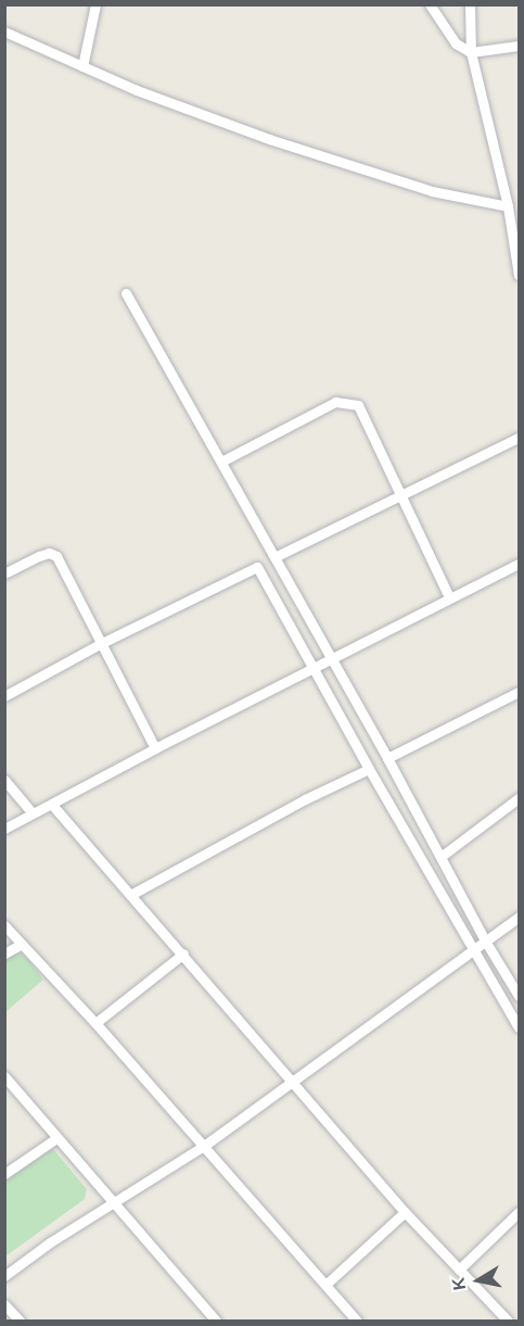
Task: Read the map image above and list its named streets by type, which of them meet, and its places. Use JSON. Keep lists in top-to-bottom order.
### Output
{
  "north": "left"
}
